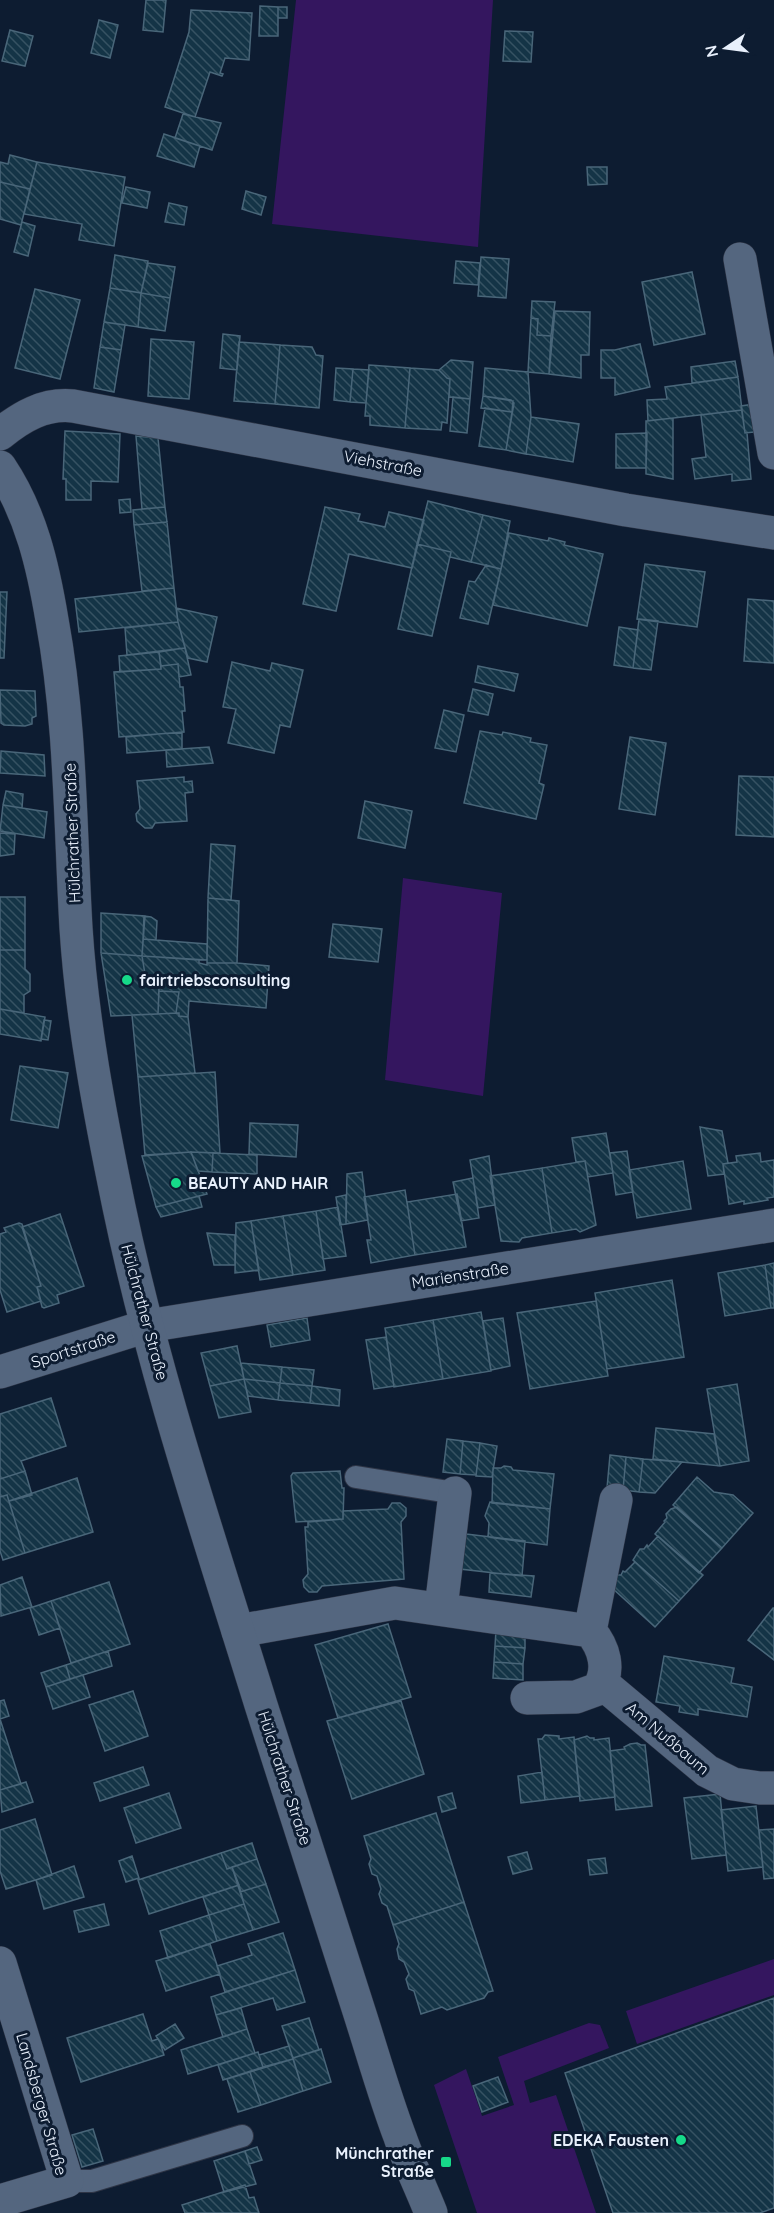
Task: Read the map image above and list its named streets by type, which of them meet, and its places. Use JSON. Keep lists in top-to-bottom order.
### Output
{
  "streets": {
    "street": [
      "Viehstraße",
      "Hülchrather Straße",
      "Marienstraße",
      "Sportstraße",
      "Am Nußbaum",
      "Landsberger Straße"
    ]
  },
  "crossings": [
    ["Hülchrather Straße", "Marienstraße"],
    ["Hülchrather Straße", "Sportstraße"],
    ["Marienstraße", "Sportstraße"]
  ],
  "places": {
    "other": ["fairtriebsconsulting", "BEAUTY AND HAIR", "EDEKA Fausten"],
    "transit": ["Münchrather Straße"]
  },
  "north": "left"
}
